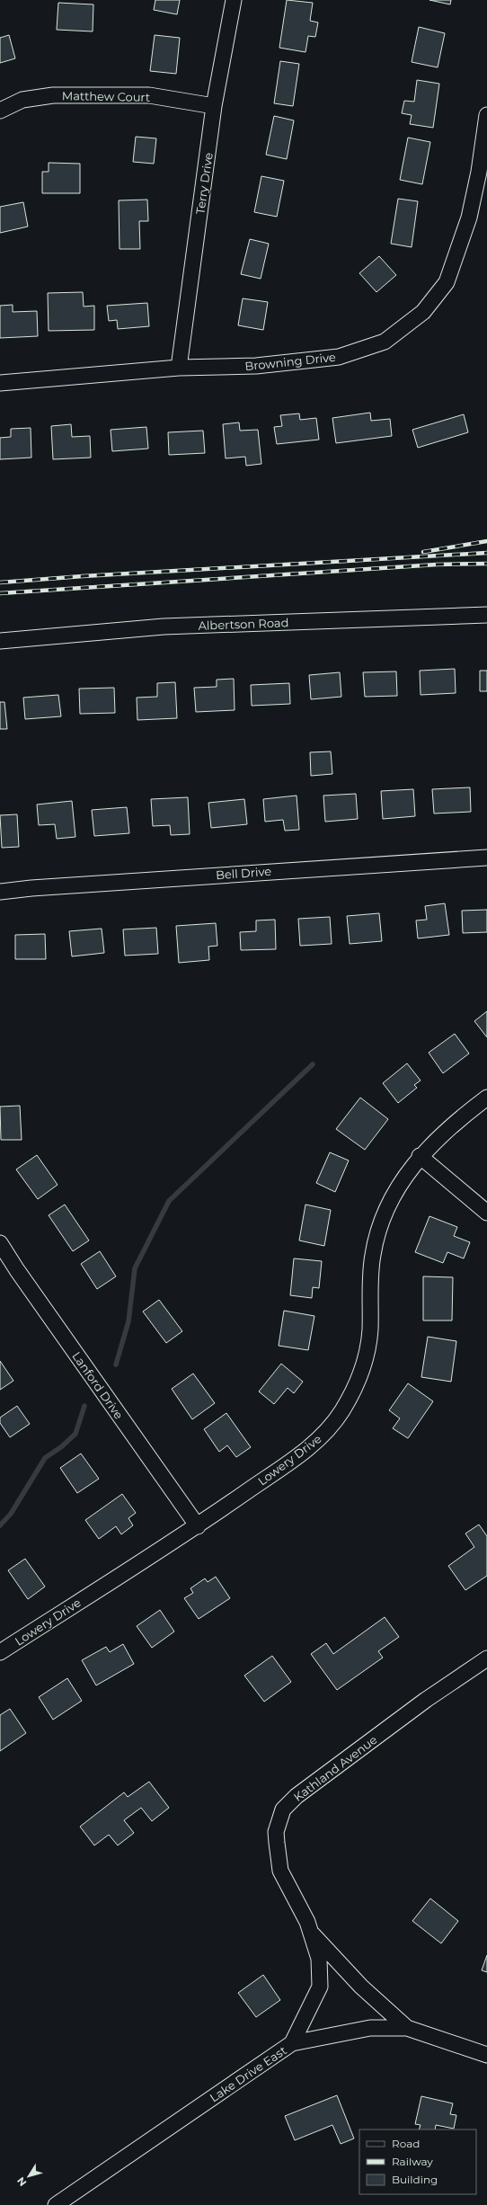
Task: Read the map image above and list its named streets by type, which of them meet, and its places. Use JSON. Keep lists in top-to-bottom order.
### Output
{
  "streets": {
    "street": [
      "Matthew Court",
      "Terry Drive",
      "Browning Drive",
      "Albertson Road",
      "Bell Drive",
      "Lanford Drive",
      "Lowery Drive",
      "Kathland Avenue",
      "Lake Drive East"
    ]
  },
  "crossings": [
    ["Matthew Court", "Terry Drive"],
    ["Terry Drive", "Browning Drive"],
    ["Lanford Drive", "Lowery Drive"],
    ["Kathland Avenue", "Lake Drive East"]
  ],
  "legend": ["Road", "Railway", "Building"],
  "north": "bottom left"
}
